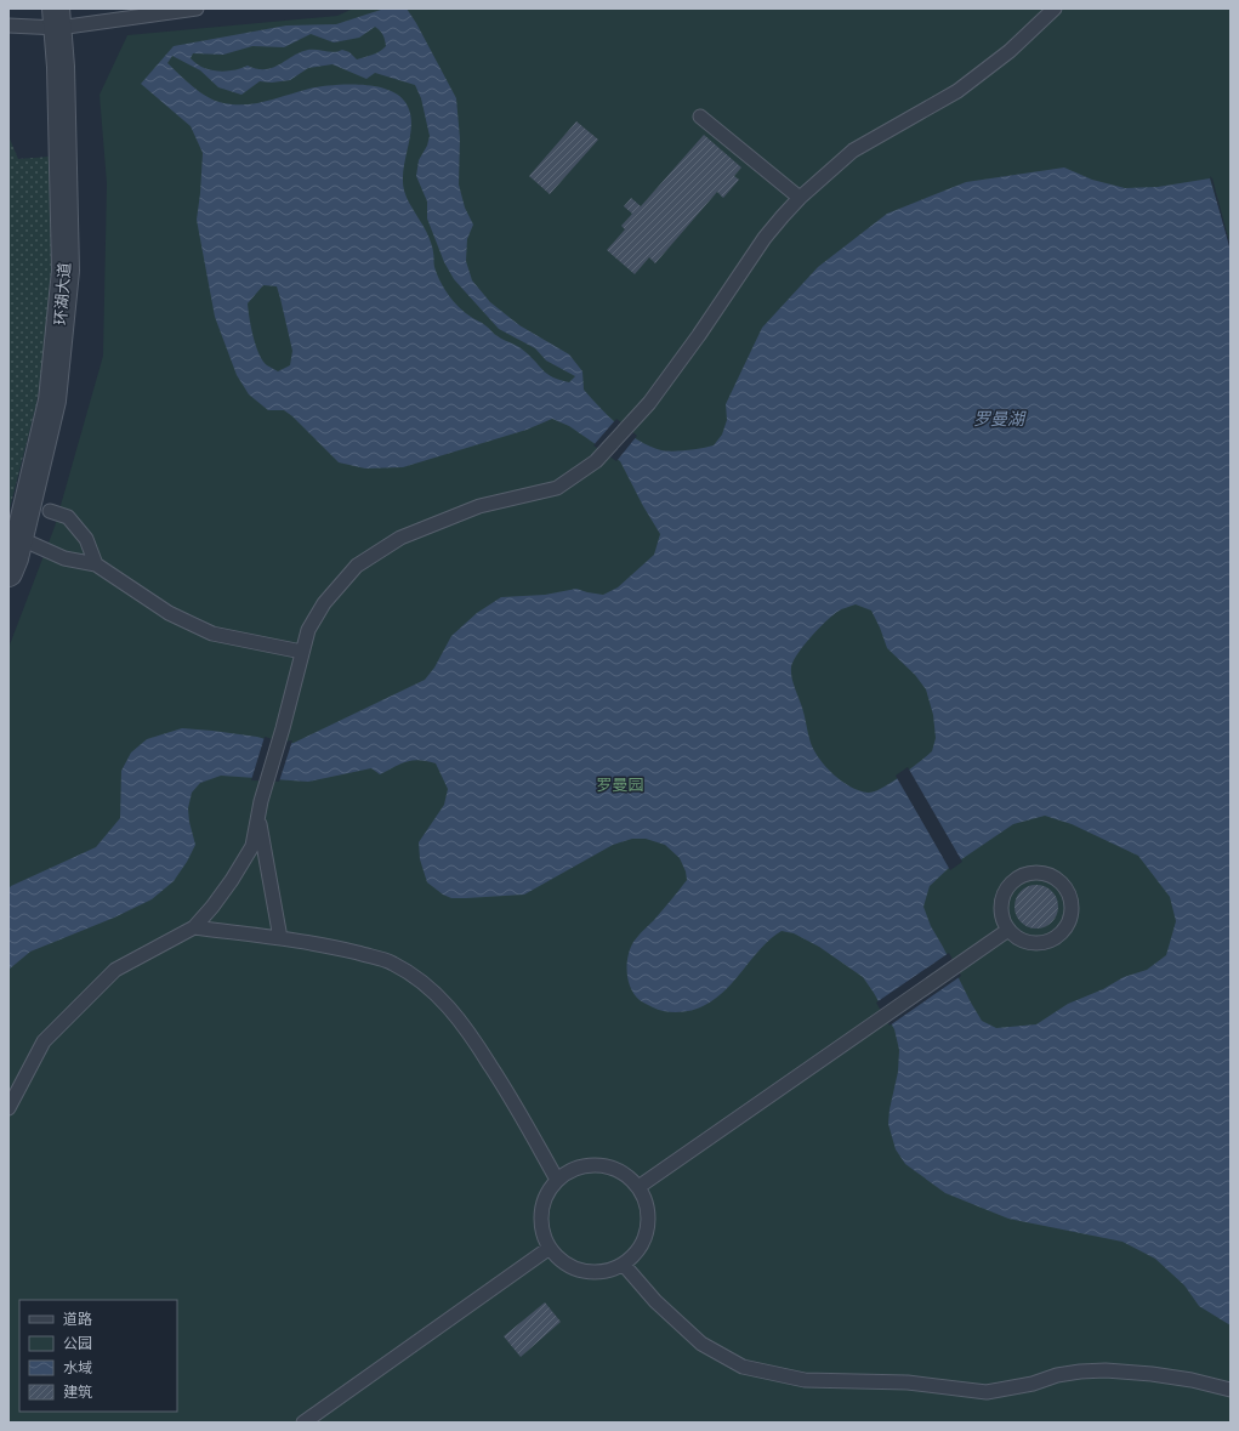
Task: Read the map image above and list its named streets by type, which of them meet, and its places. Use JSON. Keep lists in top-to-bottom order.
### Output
{
  "streets": {
    "street": ["环湖大道"]
  },
  "water": ["罗曼湖"],
  "parks": ["罗曼园"],
  "legend": [
    "道路",
    "公园",
    "水域",
    "建筑"
  ]
}
